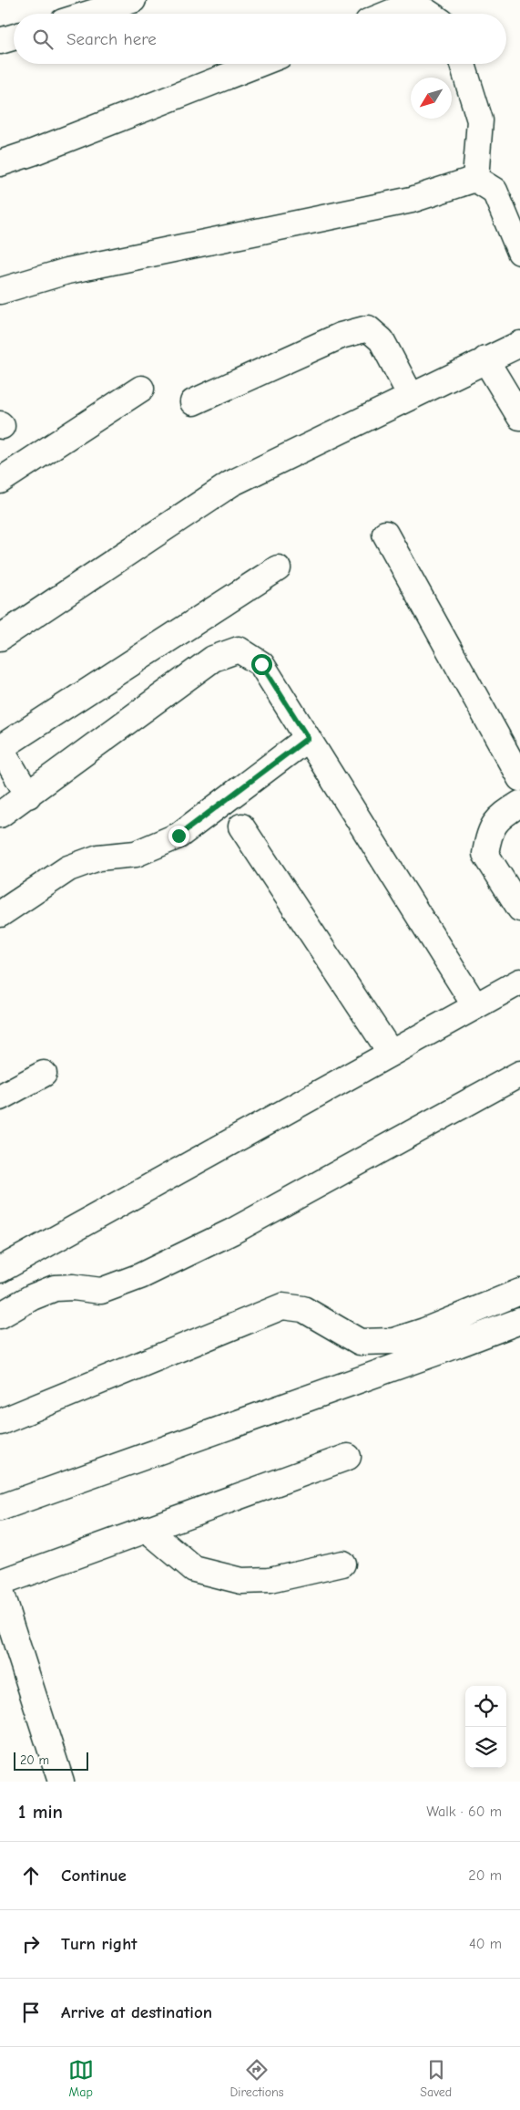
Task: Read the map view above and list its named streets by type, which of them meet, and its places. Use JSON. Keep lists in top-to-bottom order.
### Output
{
  "scale_bar": "20 m",
  "north": "bottom left",
  "page": {
    "search": "Search here",
    "scale": "20 m",
    "heading": ["1 min", "Walk · 60 m"],
    "list": [
      ["Continue", "20 m"],
      ["Turn right", "40 m"],
      "Arrive at destination"
    ],
    "nav": ["Map", "Directions", "Saved"]
  }
}
